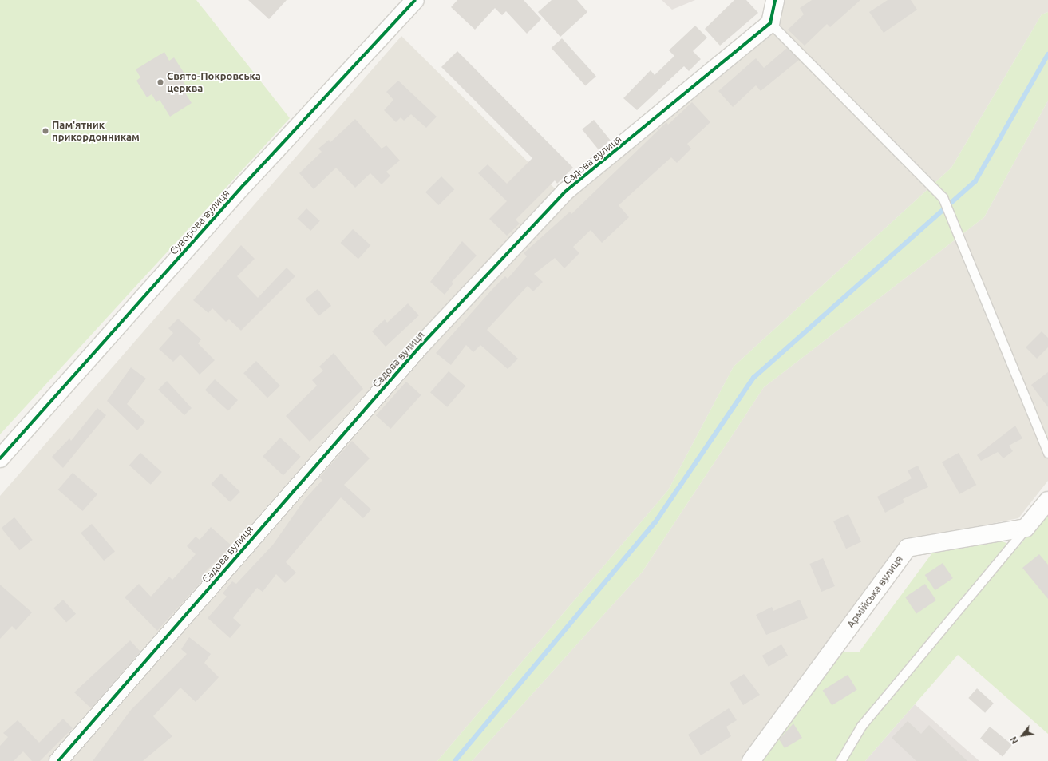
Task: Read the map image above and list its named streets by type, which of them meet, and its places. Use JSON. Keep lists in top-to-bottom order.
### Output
{
  "streets": {
    "street": ["Садова вулиця", "Суворова вулиця", "Армійська вулиця"]
  },
  "places": ["Свято-Покровська церква", "Пам'ятник прикордонникам"],
  "north": "bottom left"
}
